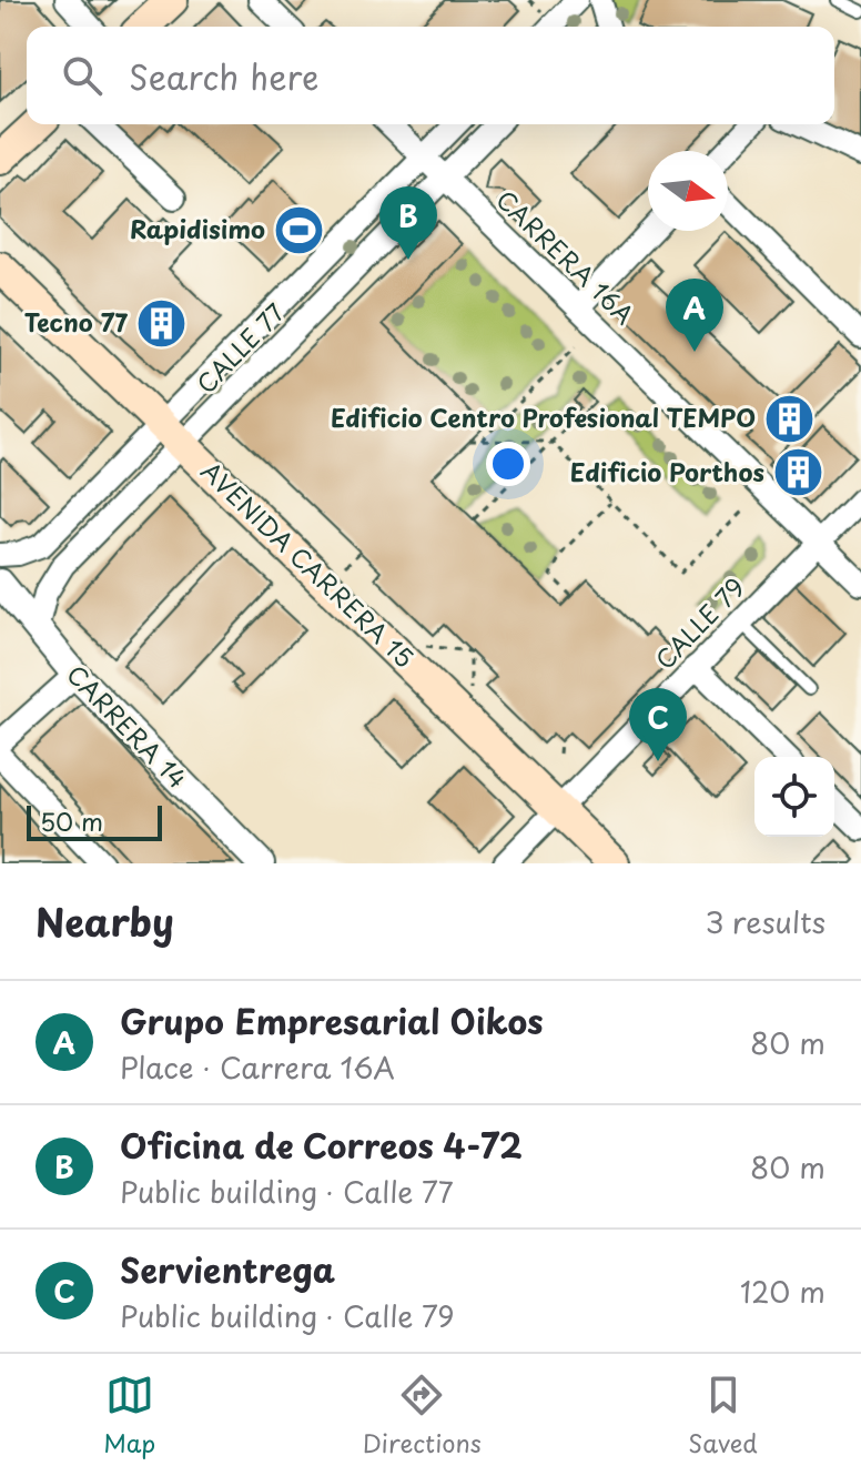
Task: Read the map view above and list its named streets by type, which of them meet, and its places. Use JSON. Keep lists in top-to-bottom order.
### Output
{
  "streets": {
    "main road": ["AVENIDA CARRERA 15"],
    "street": [
      "CARRERA 16A",
      "CALLE 77",
      "CALLE 79",
      "CARRERA 14"
    ]
  },
  "crossings": [
    ["CARRERA 16A", "CALLE 77"],
    ["CARRERA 16A", "CALLE 79"],
    ["CALLE 77", "AVENIDA CARRERA 15"],
    ["CALLE 77", "CARRERA 14"],
    ["AVENIDA CARRERA 15", "CALLE 79"]
  ],
  "places": {
    "sports": ["Rapidisimo"],
    "building": ["Tecno 77", "Edificio Centro Profesional TEMPO", "Edificio Porthos"]
  },
  "scale_bar": "50 m",
  "north": "right",
  "page": {
    "search": "Search here",
    "pins": ["B", "A", "C"],
    "scale": "50 m",
    "heading": ["Nearby", "3 results"],
    "list": [
      {
        "mark": "A",
        "name": "Grupo Empresarial Oikos",
        "note": "Place · Carrera 16A",
        "value": "80 m"
      },
      {
        "mark": "B",
        "name": "Oficina de Correos 4-72",
        "note": "Public building · Calle 77",
        "value": "80 m"
      },
      {
        "mark": "C",
        "name": "Servientrega",
        "note": "Public building · Calle 79",
        "value": "120 m"
      }
    ],
    "nav": ["Map", "Directions", "Saved"]
  }
}
